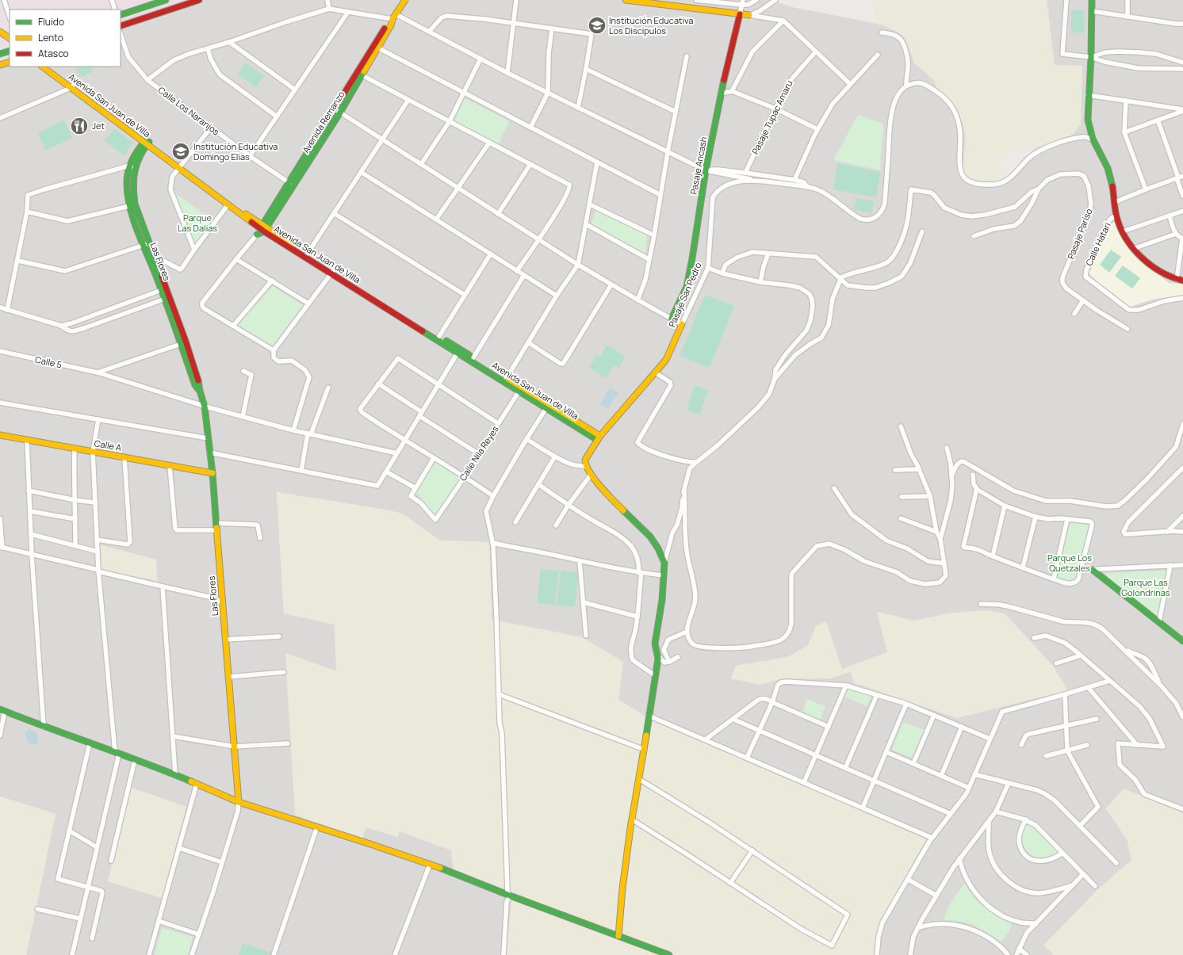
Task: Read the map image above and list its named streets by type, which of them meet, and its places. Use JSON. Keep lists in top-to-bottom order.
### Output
{
  "streets": {
    "street": [
      "Avenida San Juan de Villa",
      "Calle Los Naranjos",
      "Pasaje Tupac Amaru",
      "Avenida Remanzo",
      "Pasaje Ancash",
      "Pasaje Paríso",
      "Calle Hatari",
      "Las Flores",
      "Pasaje San Pedro",
      "Calle 5",
      "Calle A",
      "Calle Nila Reyes"
    ]
  },
  "crossings": [
    ["Avenida San Juan de Villa", "Avenida Remanzo"],
    ["Avenida San Juan de Villa", "Las Flores"],
    ["Avenida San Juan de Villa", "Pasaje San Pedro"],
    ["Avenida San Juan de Villa", "Calle Nila Reyes"],
    ["Calle Los Naranjos", "Avenida Remanzo"],
    ["Las Flores", "Calle 5"],
    ["Las Flores", "Calle A"]
  ],
  "parks": ["Parque Las Dalias", "Parque Los Quetzales", "Parque Las Golondrinas"],
  "places": {
    "school or university": ["Institución Educativa Los Discipulos", "Institución Educativa Domingo Elias"],
    "restaurant": ["Jet"]
  },
  "legend": ["Fluido", "Lento", "Atasco"]
}
